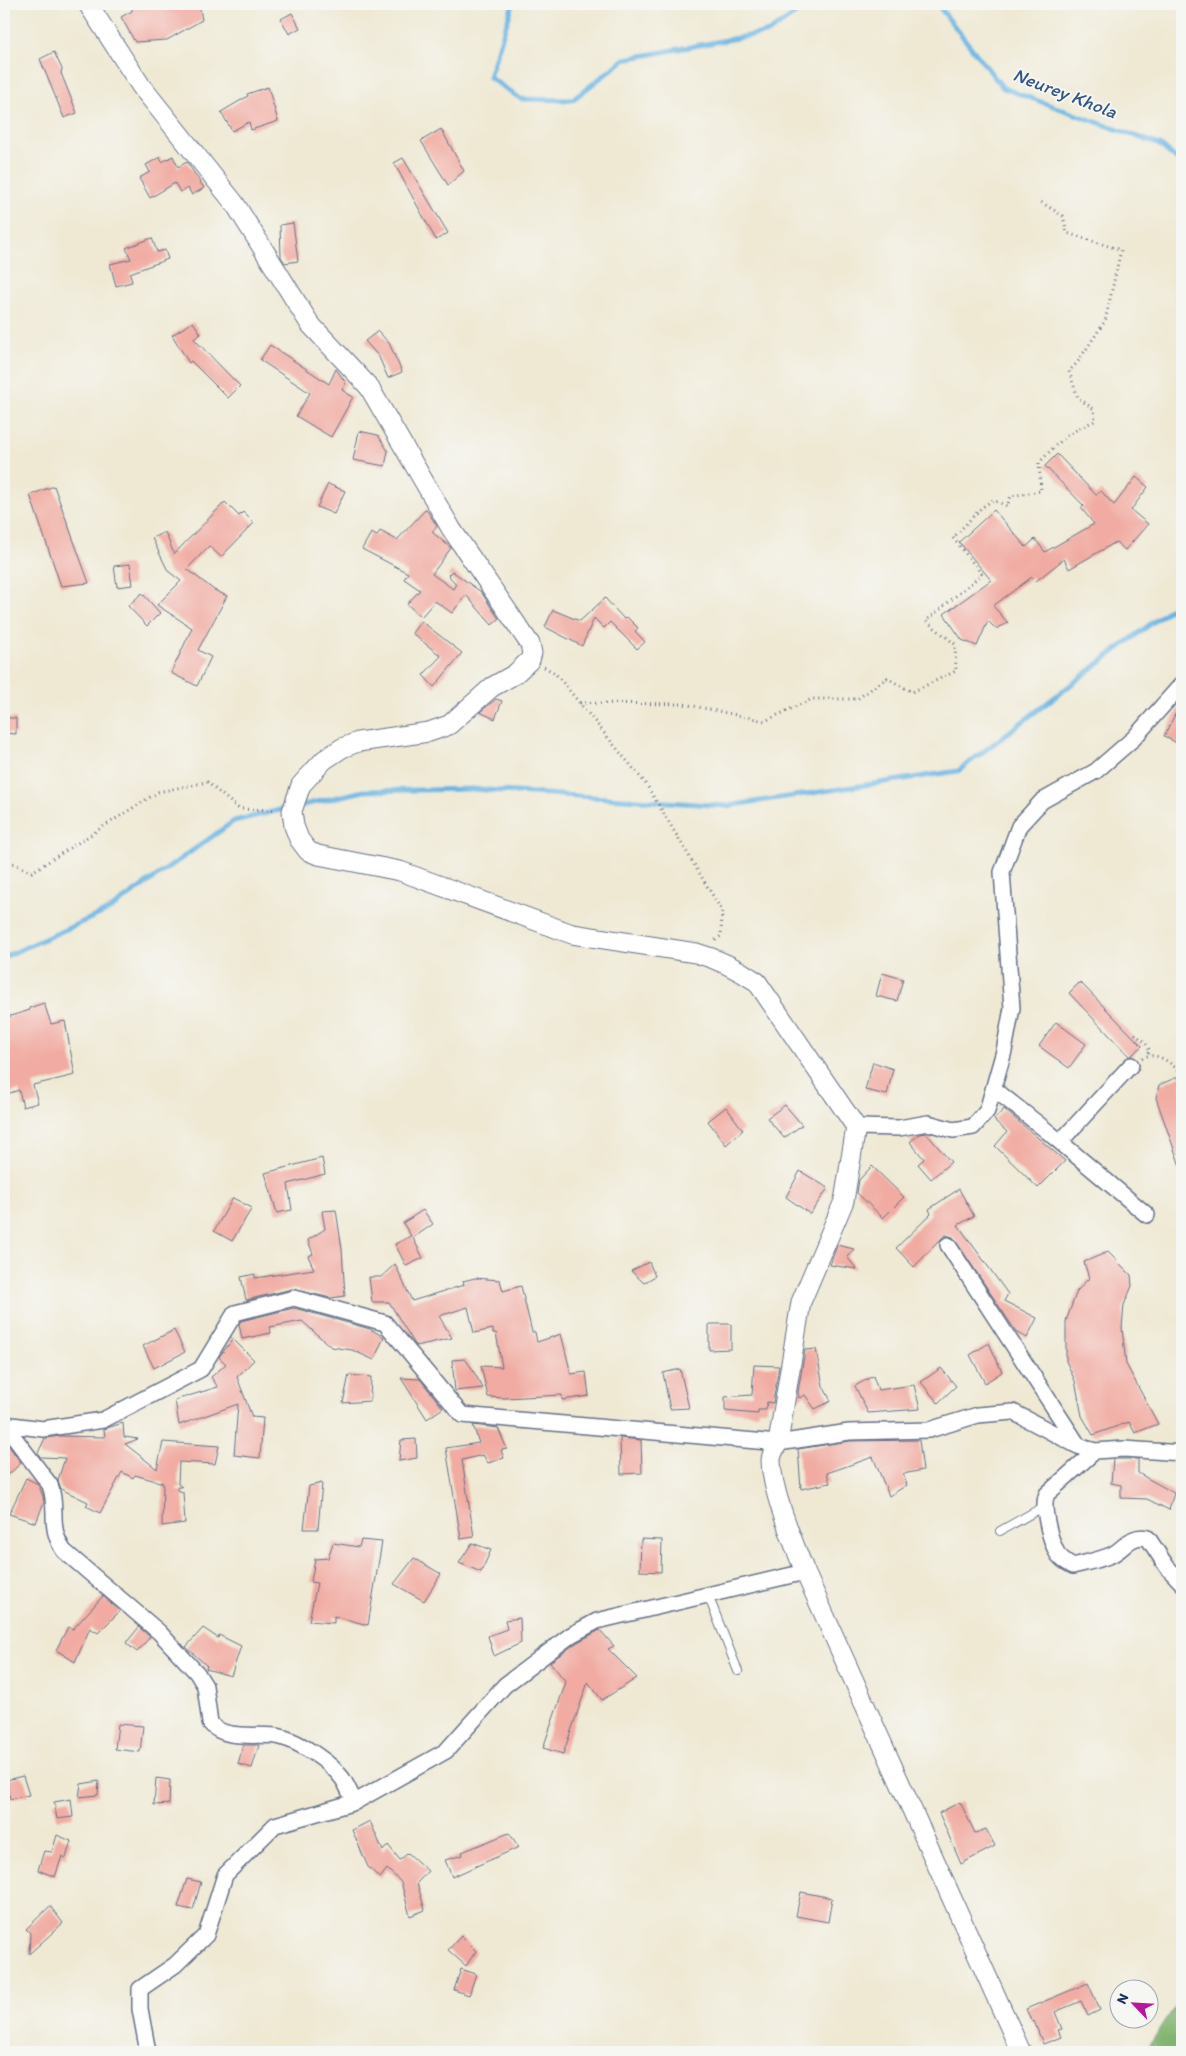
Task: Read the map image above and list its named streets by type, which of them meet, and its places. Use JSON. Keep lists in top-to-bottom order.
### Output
{
  "water": ["Neurey Khola"],
  "north": "top left"
}
